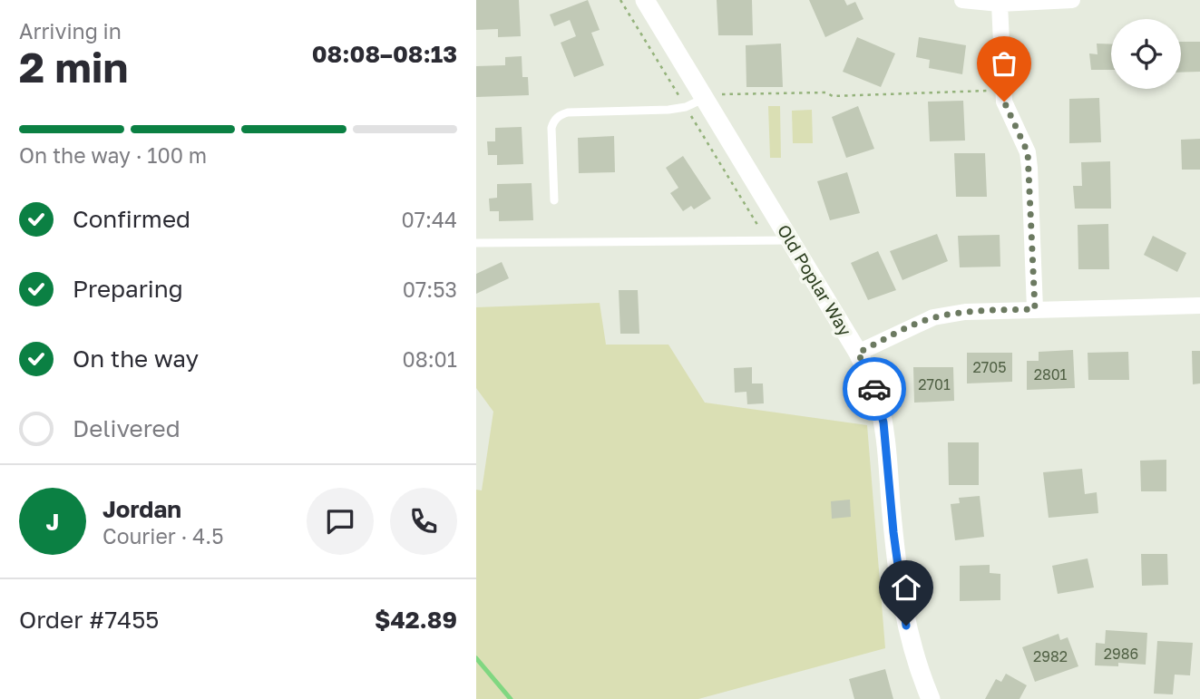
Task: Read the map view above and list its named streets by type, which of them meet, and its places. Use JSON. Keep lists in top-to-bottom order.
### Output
{
  "streets": {
    "street": ["Old Poplar Way"]
  },
  "house_numbers": [
    "2705",
    "2801",
    "2701",
    "2986",
    "2982"
  ],
  "page": {
    "heading": ["2 min", "Arriving in", "08:08–08:13"],
    "panel": [
      "Jordan",
      "Courier · 4.5",
      "Order #7455",
      "$42.89"
    ],
    "bar": "On the way · 100 m",
    "list": [
      ["Confirmed", "07:44"],
      ["Preparing", "07:53"],
      ["On the way", "08:01"],
      "Delivered"
    ],
    "round": "J"
  }
}
